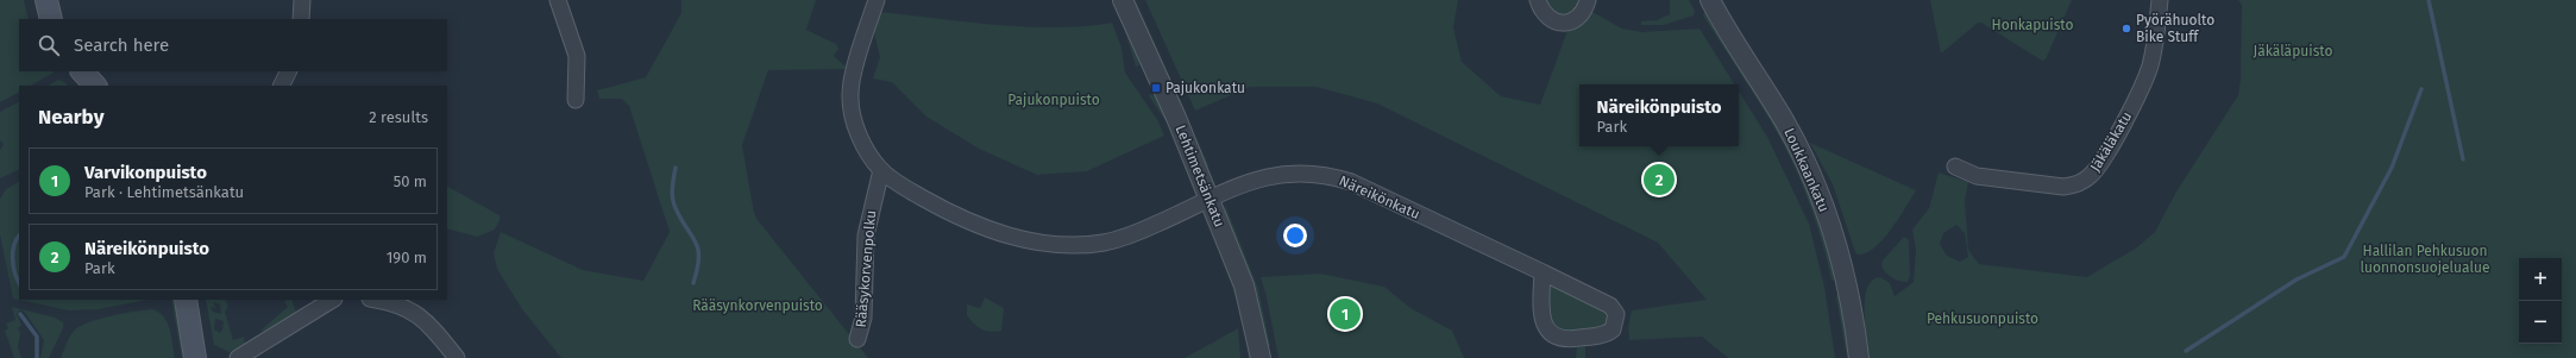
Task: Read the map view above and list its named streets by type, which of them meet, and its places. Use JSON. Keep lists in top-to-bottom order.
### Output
{
  "streets": {
    "street": [
      "Jäkäläkatu",
      "Loukkaankatu",
      "Lehtimetsänkatu",
      "Näreikönkatu",
      "Rääsykorvenpolku"
    ]
  },
  "crossings": [
    ["Lehtimetsänkatu", "Näreikönkatu"]
  ],
  "parks": [
    "Honkapuisto",
    "Jäkäläpuisto",
    "Pajukonpuisto",
    "Hallilan Pehkusuon luonnonsuojelualue",
    "Rääsynkorvenpuisto",
    "Pehkusuonpuisto"
  ],
  "places": {
    "other": ["Pyörähuolto Bike Stuff"],
    "transit": ["Pajukonkatu"]
  },
  "page": {
    "search": "Search here",
    "popup": ["Näreikönpuisto", "Park"],
    "heading": ["Nearby", "2 results"],
    "list": [
      {
        "mark": "1",
        "name": "Varvikonpuisto",
        "note": "Park · Lehtimetsänkatu",
        "value": "50 m"
      },
      {
        "mark": "2",
        "name": "Näreikönpuisto",
        "note": "Park",
        "value": "190 m"
      }
    ],
    "pins": ["2", "1"],
    "map_buttons": ["+", "−"]
  }
}
